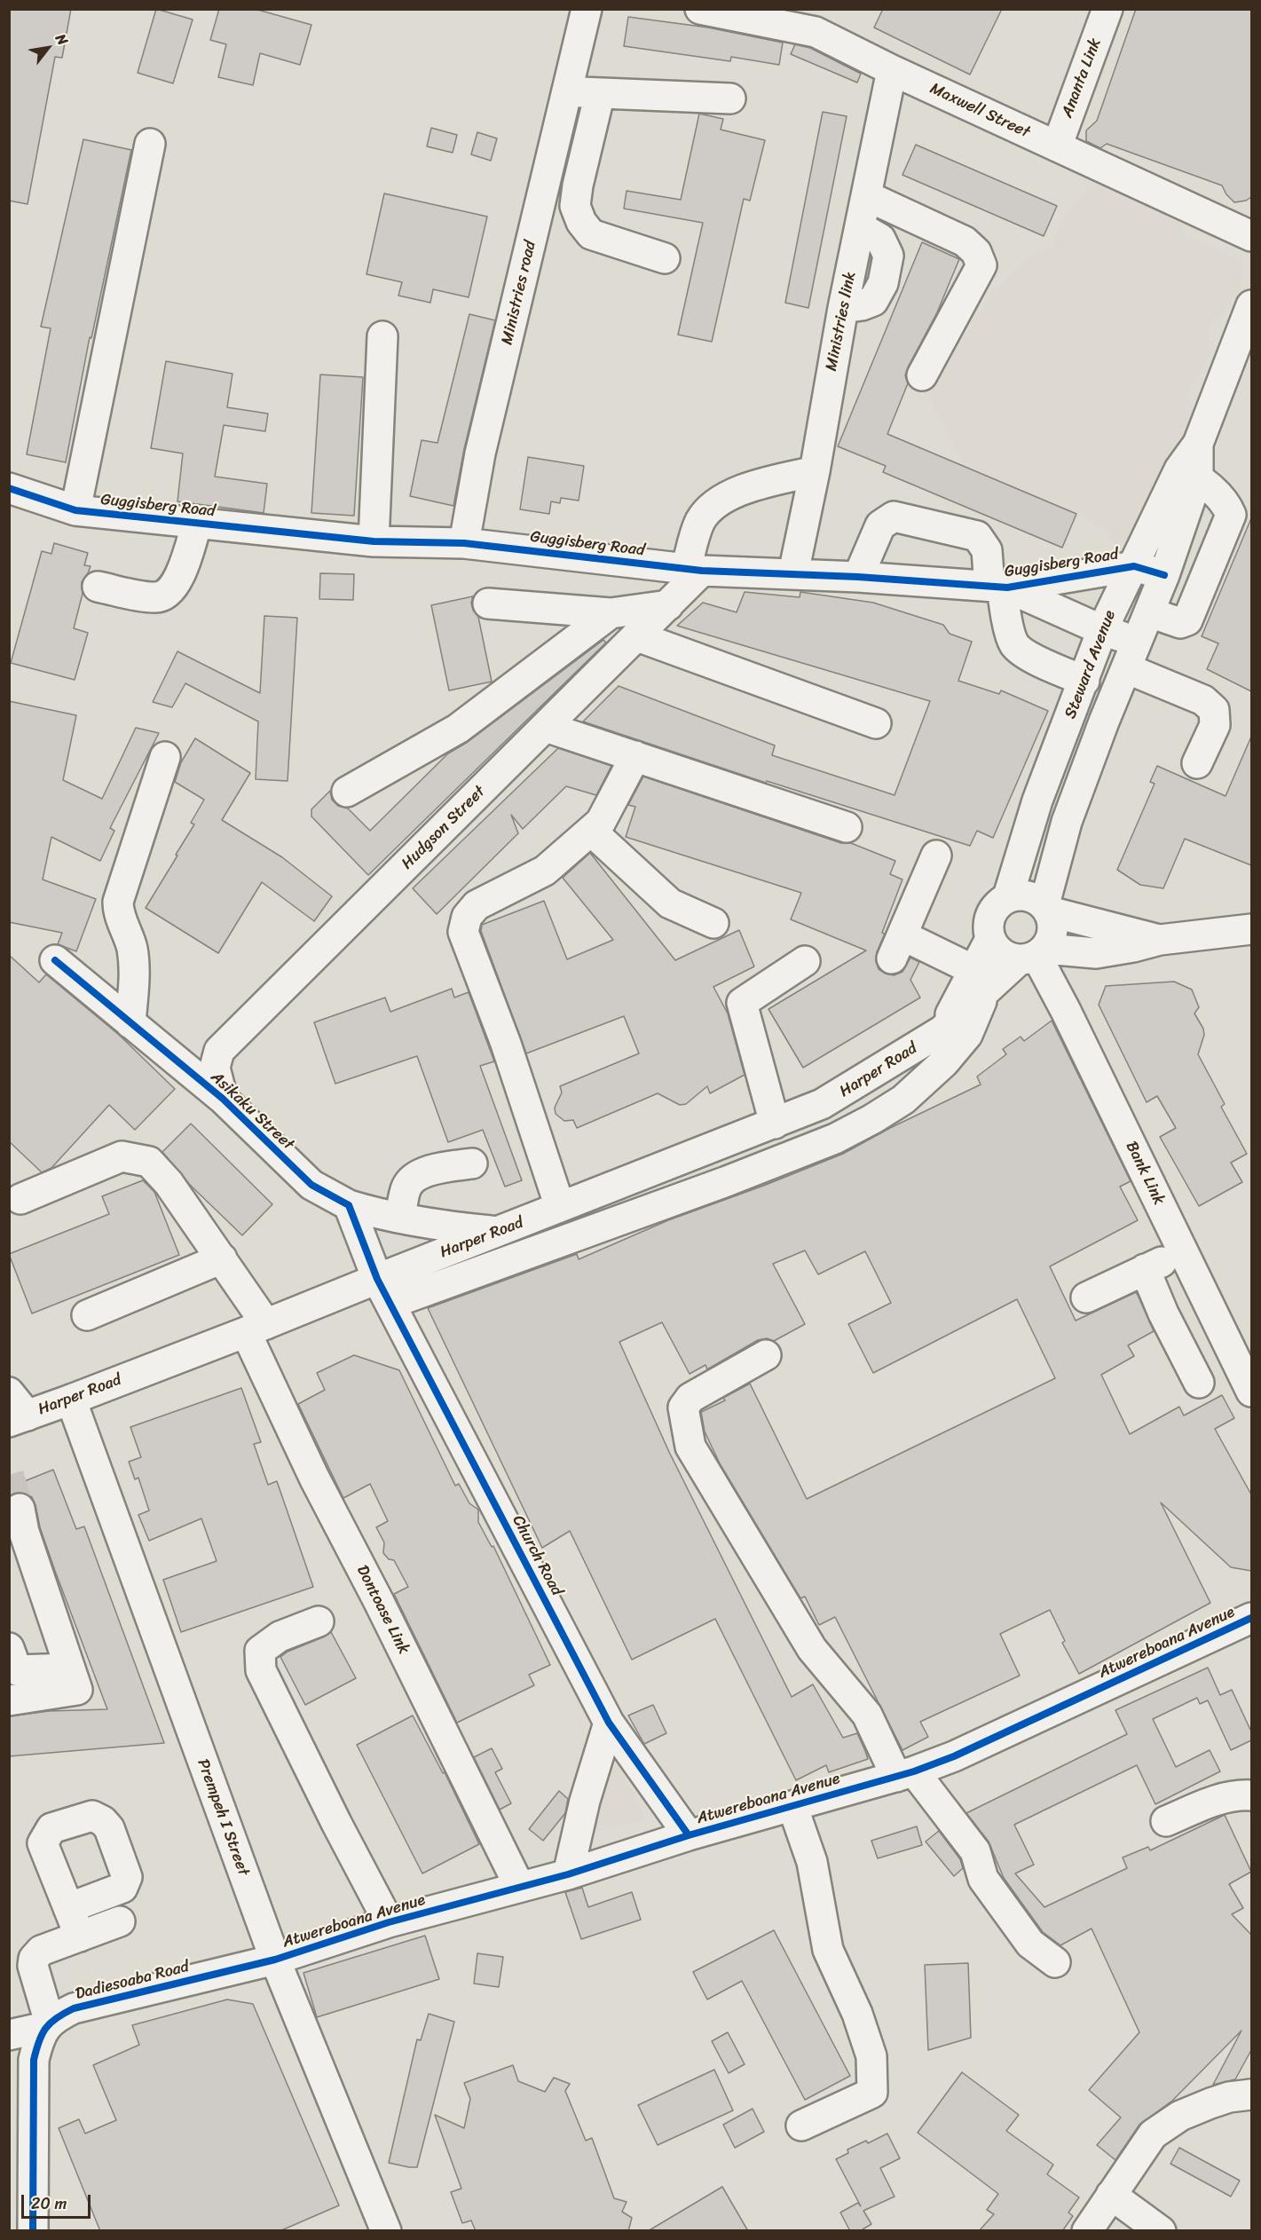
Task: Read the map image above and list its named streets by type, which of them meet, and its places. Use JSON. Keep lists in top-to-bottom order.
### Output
{
  "streets": {
    "street": [
      "Ananta Link",
      "Maxwell Street",
      "Ministries road",
      "Ministries link",
      "Guggisberg Road",
      "Steward Avenue",
      "Hudgson Street",
      "Harper Road",
      "Asikaku Street",
      "Bank Link",
      "Church Road",
      "Dontoase Link",
      "Atwereboana Avenue",
      "Prempeh I Street",
      "Dadiesoaba Road"
    ]
  },
  "crossings": [
    ["Ananta Link", "Maxwell Street"],
    ["Maxwell Street", "Ministries link"],
    ["Ministries road", "Guggisberg Road"],
    ["Ministries link", "Guggisberg Road"],
    ["Guggisberg Road", "Steward Avenue"],
    ["Guggisberg Road", "Hudgson Street"],
    ["Steward Avenue", "Harper Road"],
    ["Steward Avenue", "Bank Link"],
    ["Hudgson Street", "Asikaku Street"],
    ["Harper Road", "Asikaku Street"],
    ["Harper Road", "Bank Link"],
    ["Harper Road", "Church Road"],
    ["Harper Road", "Dontoase Link"],
    ["Harper Road", "Prempeh I Street"],
    ["Church Road", "Atwereboana Avenue"],
    ["Dontoase Link", "Atwereboana Avenue"],
    ["Atwereboana Avenue", "Prempeh I Street"],
    ["Atwereboana Avenue", "Dadiesoaba Road"],
    ["Prempeh I Street", "Dadiesoaba Road"]
  ],
  "scale_bar": "20 m",
  "north": "top right"
}
